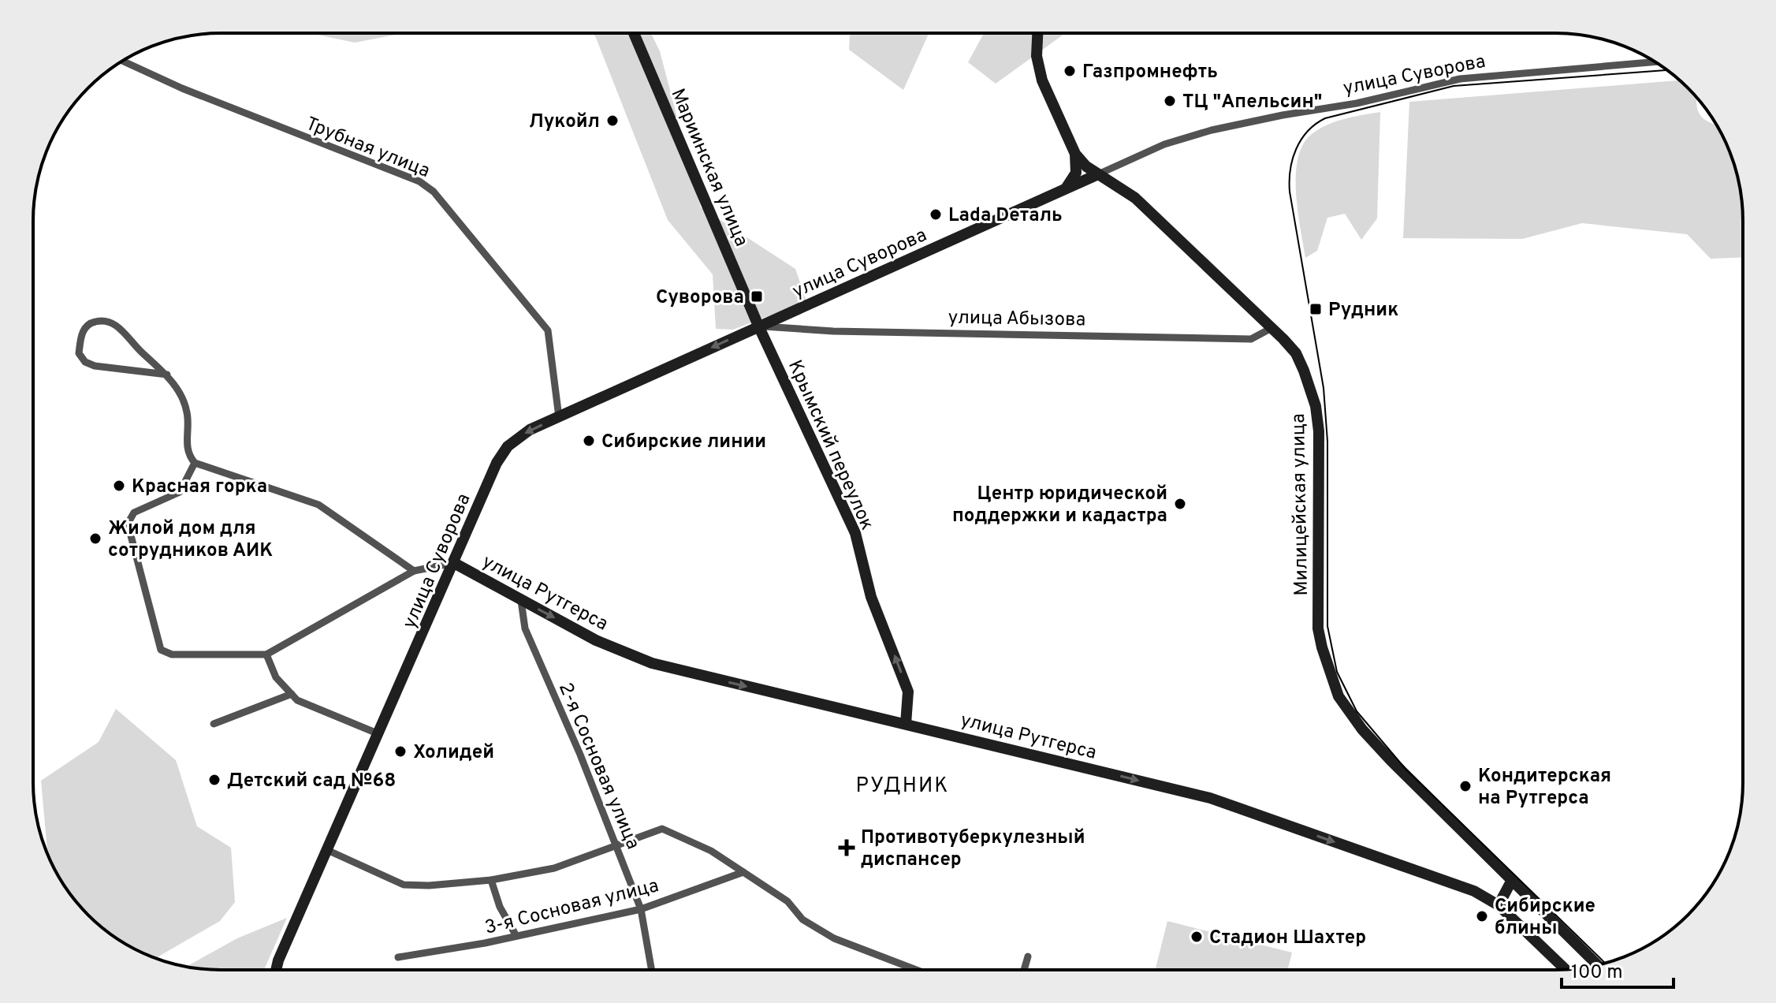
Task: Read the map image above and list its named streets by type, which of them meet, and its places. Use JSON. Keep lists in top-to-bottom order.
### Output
{
  "streets": {
    "main road": [
      "улица Суворова",
      "Мариинская улица",
      "Крымский переулок",
      "Милицейская улица",
      "улица Рутгерса"
    ],
    "street": [
      "Трубная улица",
      "улица Абызова",
      "2-я Сосновая улица",
      "3-я Сосновая улица"
    ]
  },
  "crossings": [
    ["улица Суворова", "Трубная улица"],
    ["улица Суворова", "Мариинская улица"],
    ["улица Суворова", "улица Абызова"],
    ["улица Суворова", "Крымский переулок"],
    ["улица Суворова", "Милицейская улица"],
    ["улица Суворова", "улица Рутгерса"],
    ["Мариинская улица", "улица Абызова"],
    ["Мариинская улица", "Крымский переулок"],
    ["улица Абызова", "Крымский переулок"],
    ["улица Абызова", "Милицейская улица"],
    ["Крымский переулок", "улица Рутгерса"],
    ["улица Рутгерса", "2-я Сосновая улица"],
    ["2-я Сосновая улица", "3-я Сосновая улица"]
  ],
  "one_way": ["Крымский переулок", "улица Рутгерса"],
  "districts": ["РУДНИК"],
  "places": {
    "other": [
      "Газпромнефть",
      "ТЦ \"Апельсин\"",
      "Лукойл",
      "Lada Dеталь",
      "Сибирские линии",
      "Красная горка",
      "Центр юридической поддержки и кадастра",
      "Жилой дом для сотрудников АИК",
      "Холидей",
      "Детский сад №68",
      "Кондитерская на Рутгерса",
      "Сибирские блины",
      "Стадион Шахтер"
    ],
    "transit": ["Суворова", "Рудник"],
    "health": ["Противотуберкулезный диспансер"]
  },
  "scale_bar": "100 m"
}
